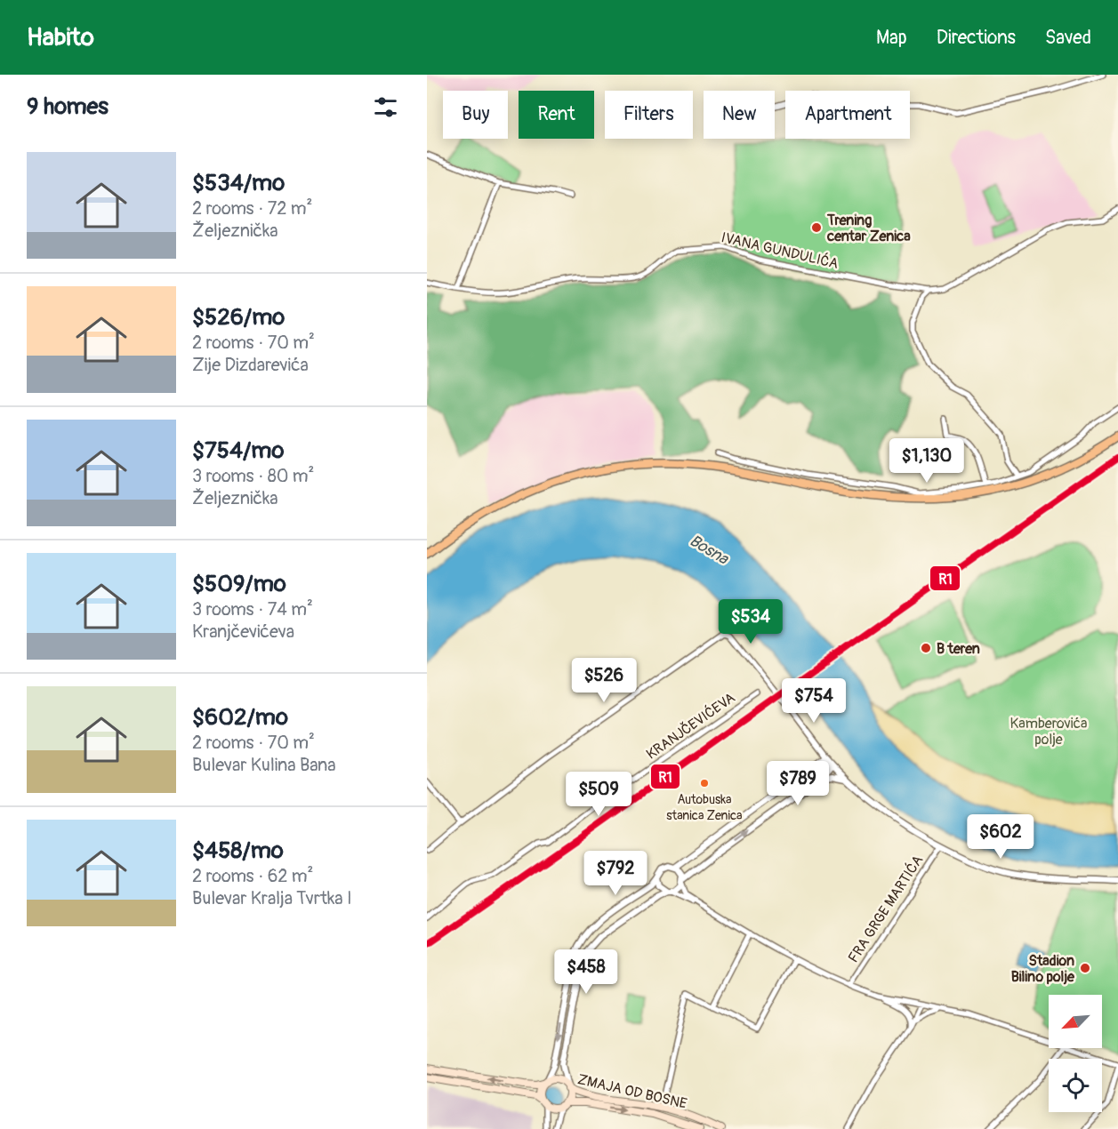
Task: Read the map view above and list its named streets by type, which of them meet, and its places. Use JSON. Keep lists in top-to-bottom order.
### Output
{
  "streets": {
    "main road": ["ZMAJA OD BOSNE"],
    "street": ["IVANA GUNDULIĆA", "KRANJČEVIĆEVA", "FRA GRGE MARTIĆA"]
  },
  "water": ["Bosna"],
  "parks": ["Kamberovića polje"],
  "places": [
    "Trening centar Zenica",
    "B teren",
    "Autobuska stanica Zenica",
    "Stadion Bilino polje"
  ],
  "lines": ["transit line R1"],
  "north": "bottom left",
  "page": {
    "header": "Habito",
    "nav": ["Map", "Directions", "Saved"],
    "heading": "9 homes",
    "chip": [
      "Buy",
      "Rent",
      "Filters",
      "New",
      "Apartment"
    ],
    "list": [
      {
        "name": "$534/mo",
        "note": "2 rooms · 72 m² · Željeznička"
      },
      {
        "name": "$526/mo",
        "note": "2 rooms · 70 m² · Zije Dizdarevića"
      },
      {
        "name": "$754/mo",
        "note": "3 rooms · 80 m² · Željeznička"
      },
      {
        "name": "$509/mo",
        "note": "3 rooms · 74 m² · Kranjčevićeva"
      },
      {
        "name": "$602/mo",
        "note": "2 rooms · 70 m² · Bulevar Kulina Bana"
      },
      {
        "name": "$458/mo",
        "note": "2 rooms · 62 m² · Bulevar Kralja Tvrtka I"
      }
    ],
    "price": [
      "$1,130",
      "$534",
      "$526",
      "$754",
      "$789",
      "$509",
      "$602",
      "$792",
      "$458"
    ]
  }
}
